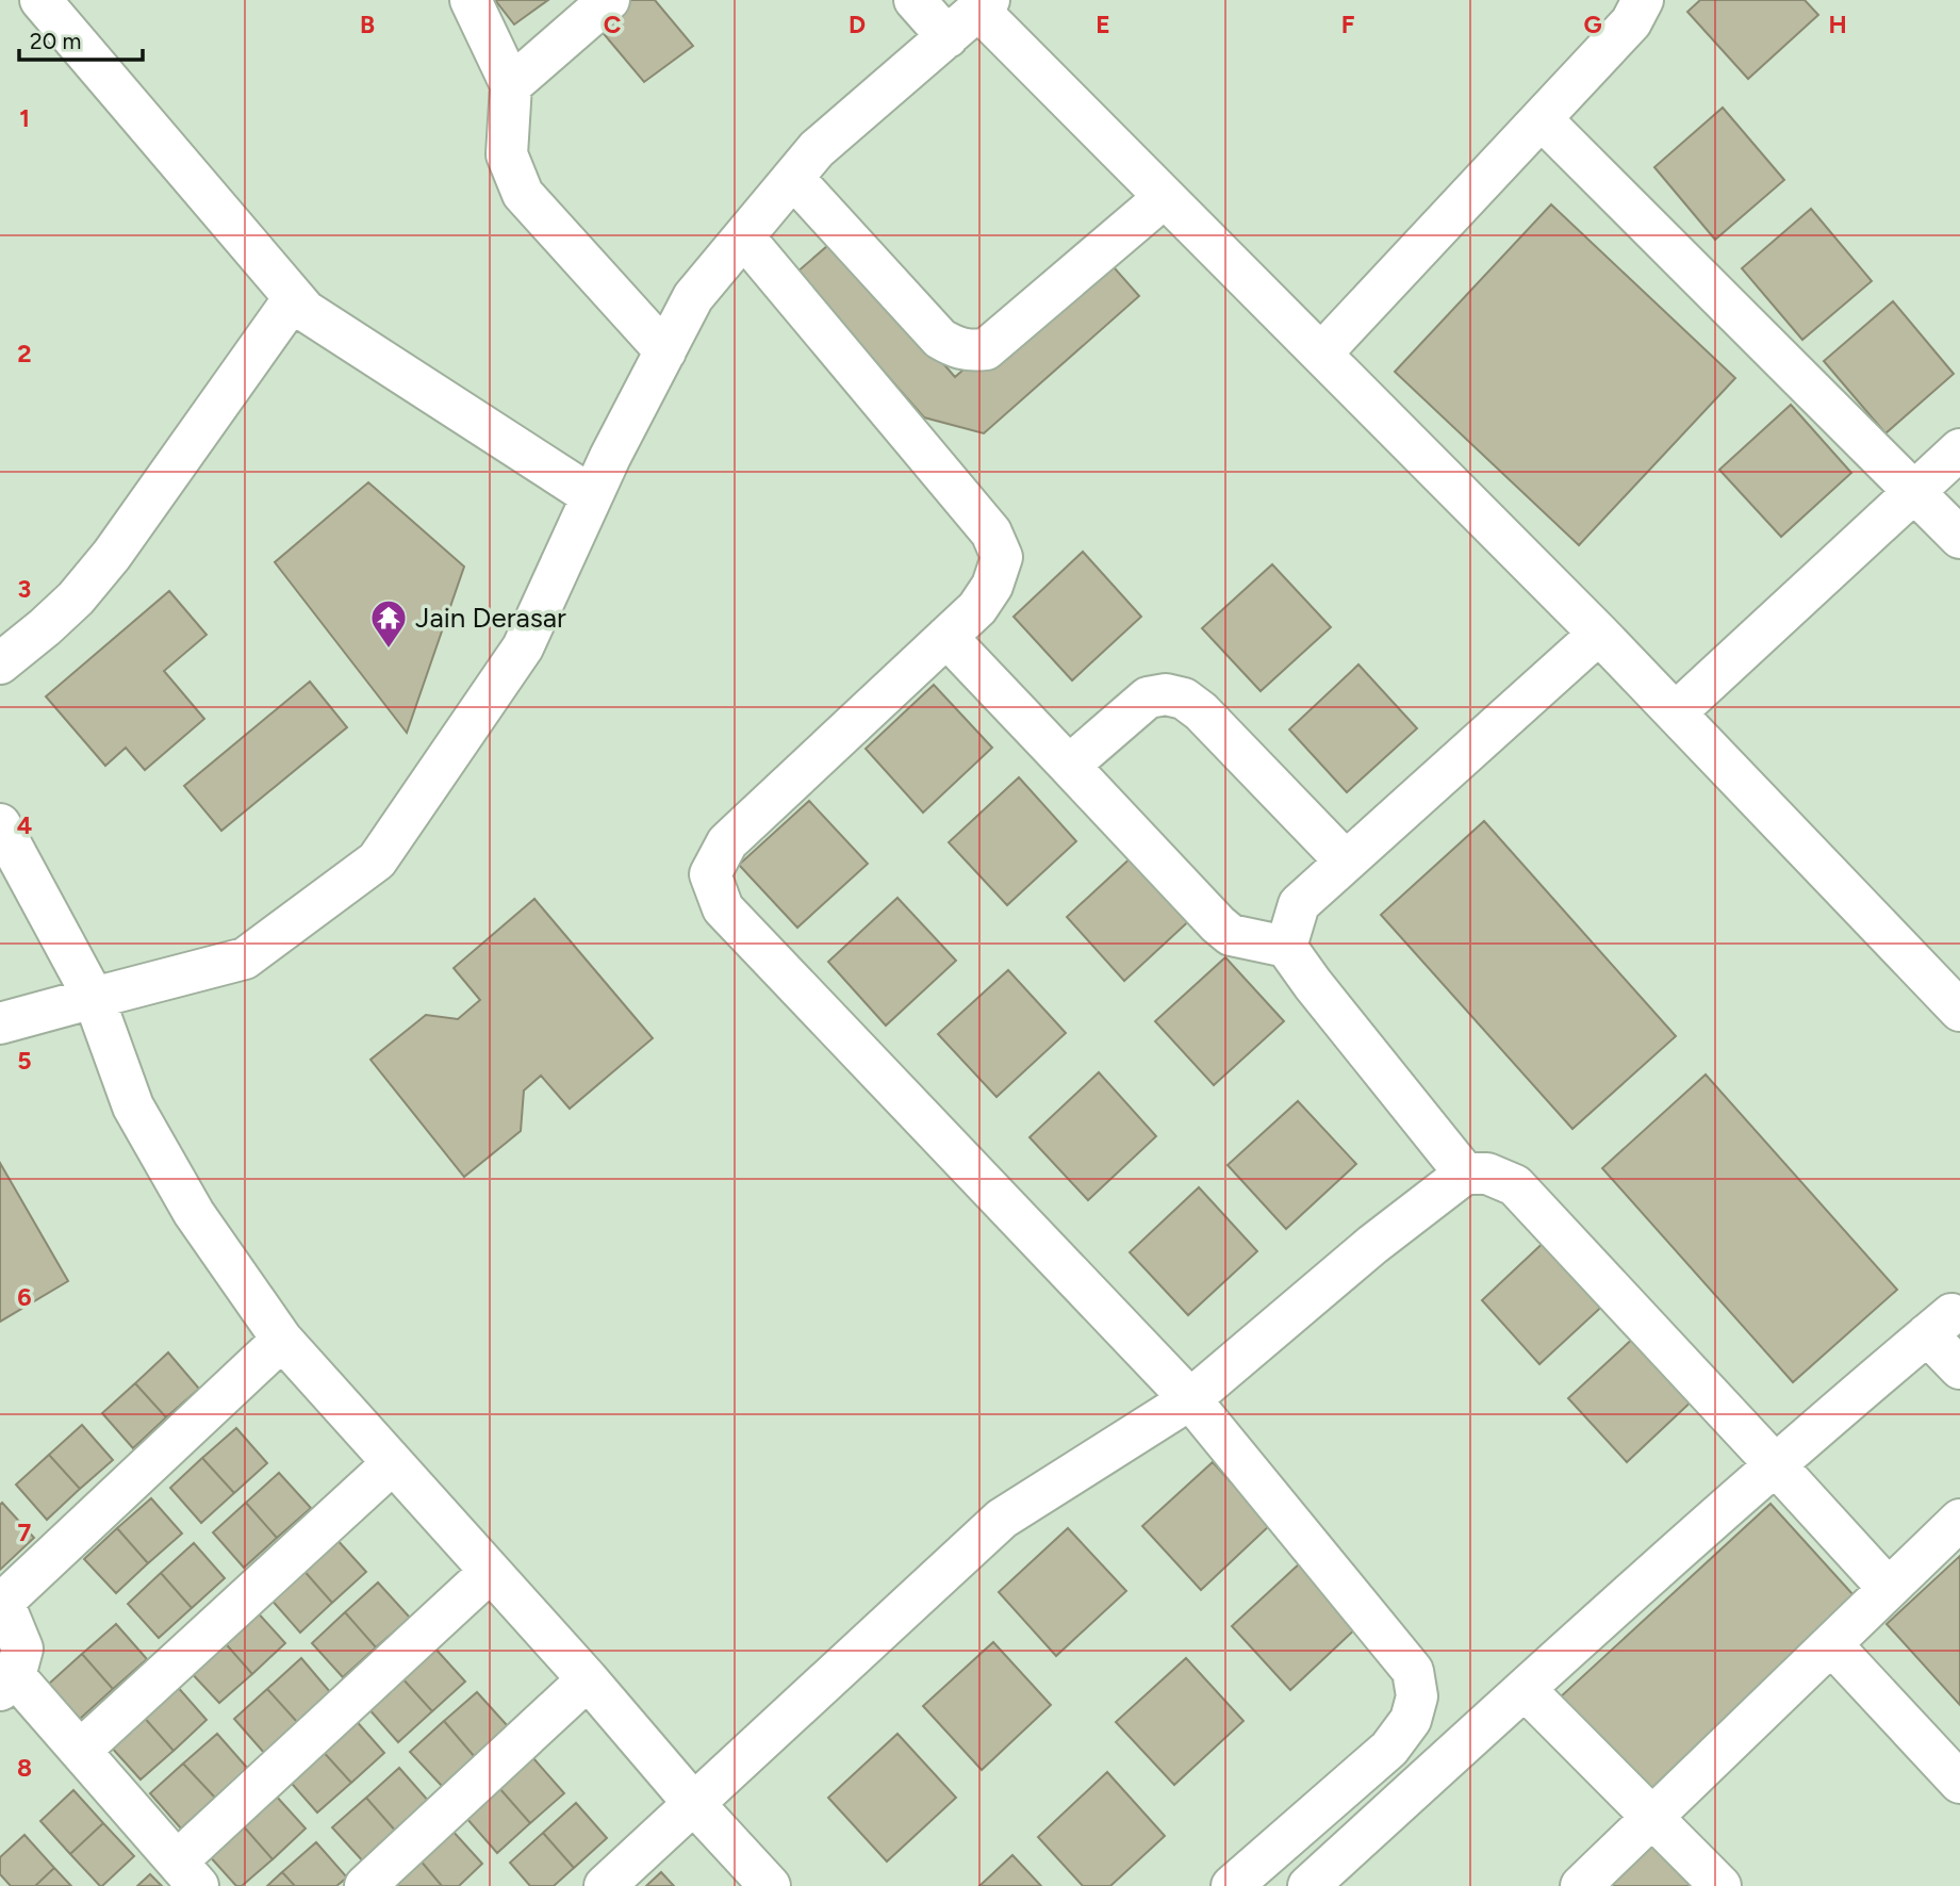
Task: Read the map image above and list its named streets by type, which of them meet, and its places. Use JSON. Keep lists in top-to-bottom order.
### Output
{
  "places": {
    "temple": ["Jain Derasar"]
  },
  "scale_bar": "20 m",
  "grid": {
    "columns": [
      "B",
      "C",
      "D",
      "E",
      "F",
      "G",
      "H"
    ],
    "rows": [
      "1",
      "2",
      "3",
      "4",
      "5",
      "6",
      "7",
      "8"
    ]
  }
}
